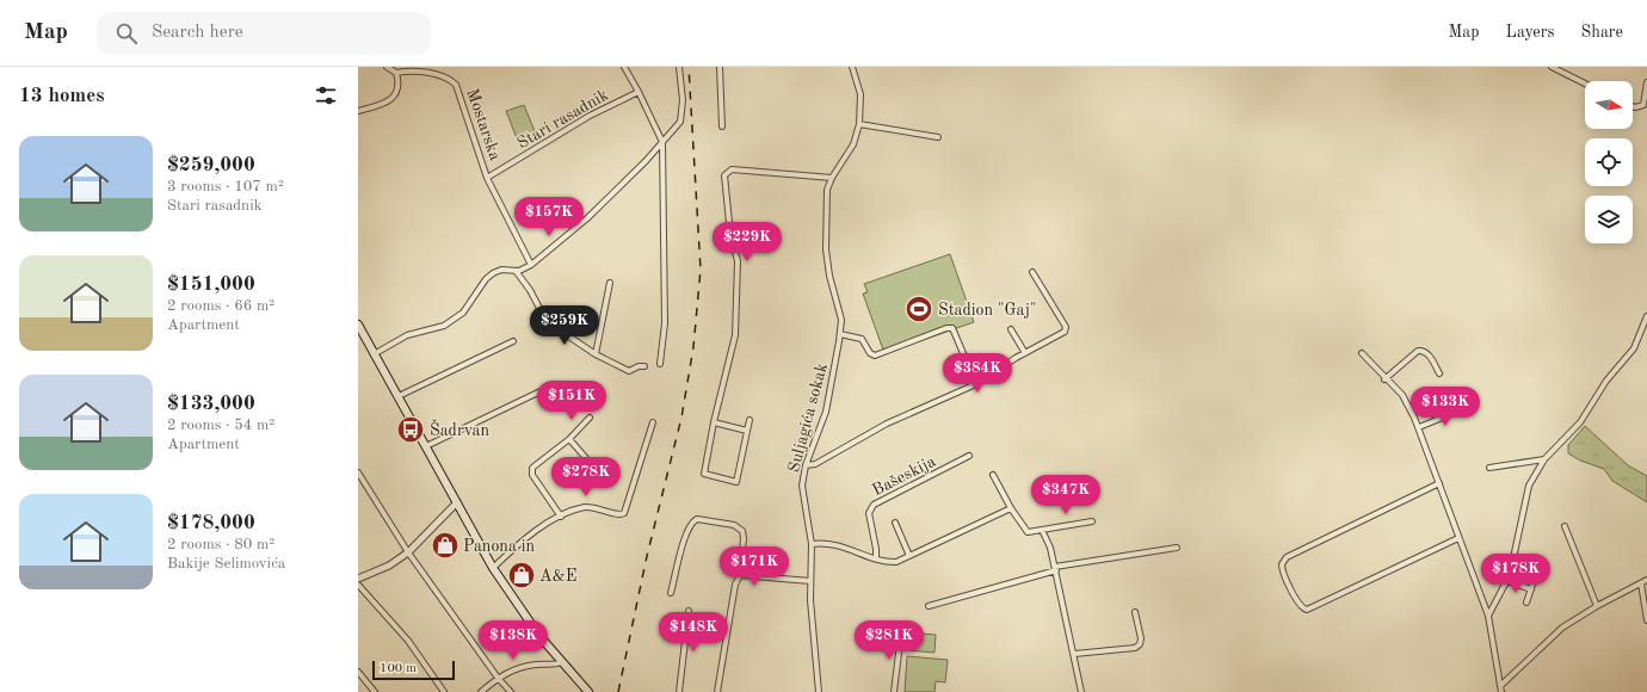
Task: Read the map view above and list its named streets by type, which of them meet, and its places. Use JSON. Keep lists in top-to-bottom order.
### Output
{
  "streets": {
    "street": [
      "Stari rasadnik",
      "Mostarska",
      "Suljagića sokak",
      "Bašeskija"
    ]
  },
  "crossings": [
    ["Stari rasadnik", "Mostarska"]
  ],
  "places": {
    "sports": ["Stadion \"Gaj\""],
    "bus stop": ["Šadrvan"],
    "shop": ["Panona in", "A&E"]
  },
  "scale_bar": "100 m",
  "north": "right",
  "page": {
    "header": "Map",
    "search": "Search here",
    "nav": ["Map", "Layers", "Share"],
    "heading": "13 homes",
    "list": [
      {
        "name": "$259,000",
        "note": "3 rooms · 107 m² · Stari rasadnik"
      },
      {
        "name": "$151,000",
        "note": "2 rooms · 66 m² · Apartment"
      },
      {
        "name": "$133,000",
        "note": "2 rooms · 54 m² · Apartment"
      },
      {
        "name": "$178,000",
        "note": "2 rooms · 80 m² · Bakije Selimovića"
      }
    ],
    "price": [
      "$157K",
      "$229K",
      "$259K",
      "$384K",
      "$151K",
      "$133K",
      "$278K",
      "$347K",
      "$171K",
      "$178K",
      "$148K",
      "$138K",
      "$281K"
    ],
    "scale": "100 m"
  }
}
